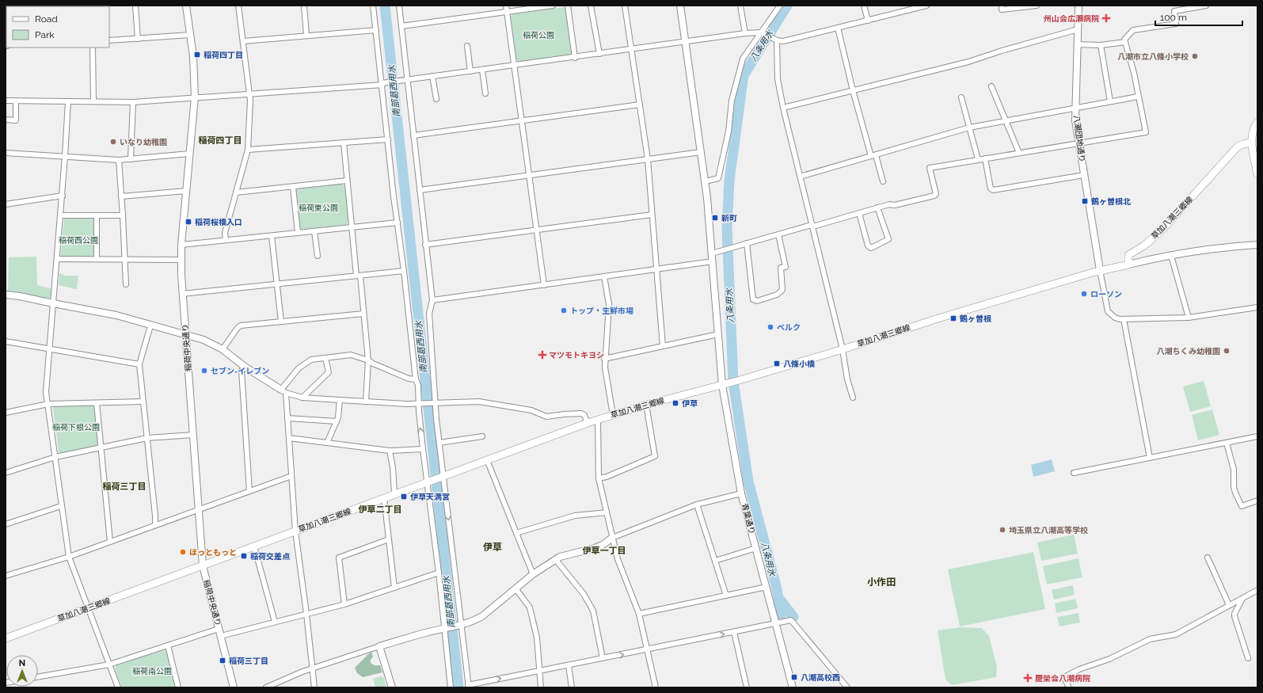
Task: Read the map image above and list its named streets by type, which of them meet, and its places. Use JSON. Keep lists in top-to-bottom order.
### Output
{
  "streets": {
    "main road": ["草加八潮三郷線"],
    "street": ["八潮団地通り", "稲荷中央通り", "青葉通り"]
  },
  "crossings": [
    ["八潮団地通り", "草加八潮三郷線"],
    ["草加八潮三郷線", "稲荷中央通り"],
    ["草加八潮三郷線", "青葉通り"]
  ],
  "districts": [
    "稲荷四丁目",
    "稲荷三丁目",
    "伊草二丁目",
    "伊草",
    "伊草一丁目",
    "小作田"
  ],
  "water": ["八条用水", "南部葛西用水"],
  "parks": [
    "稲荷公園",
    "稲荷東公園",
    "稲荷西公園",
    "稲荷下根公園",
    "稲荷南公園"
  ],
  "places": {
    "health": ["州山会広瀬病院", "マツモトキヨシ", "慶榮会八潮病院"],
    "transit": [
      "稲荷四丁目",
      "鶴ヶ曽根北",
      "新町",
      "稲荷桜橋入口",
      "鶴ヶ曽根",
      "八條小橋",
      "伊草",
      "伊草天満宮",
      "稲荷交差点",
      "稲荷三丁目",
      "八潮高校西"
    ],
    "other": [
      "八潮市立八條小学校",
      "いなり幼稚園",
      "ローソン",
      "トップ・生鮮市場",
      "ベルク",
      "八潮ちくみ幼稚園",
      "セブン-イレブン",
      "埼玉県立八潮高等学校",
      "ほっともっと"
    ]
  },
  "legend": ["Road", "Park"],
  "scale_bar": "100 m",
  "north": "top"
}
